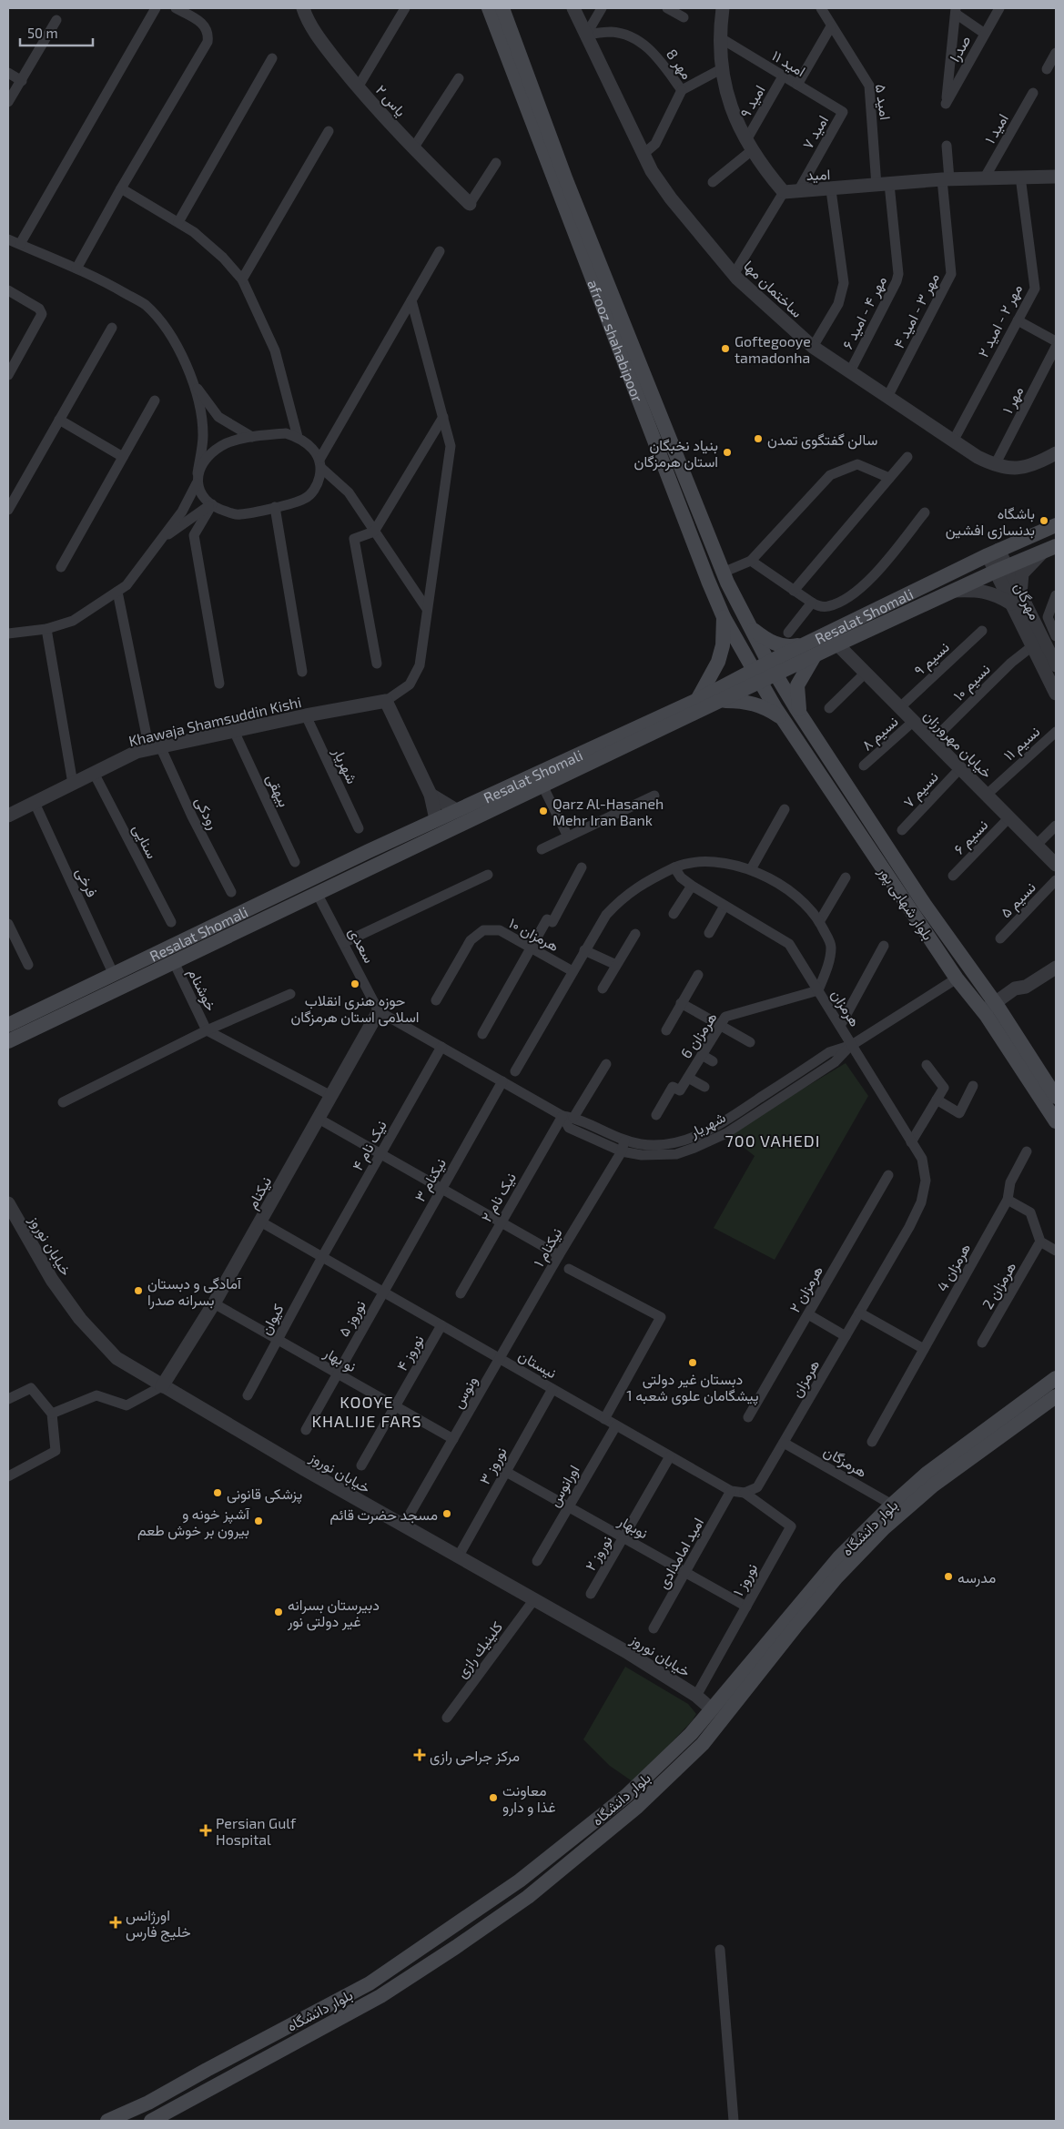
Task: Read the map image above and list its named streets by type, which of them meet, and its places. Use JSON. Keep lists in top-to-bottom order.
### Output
{
  "streets": {
    "main road": [
      "afrooz shahabipoor",
      "Resalat Shomali",
      "بلوار شهابی پور",
      "بلوار دانشگاه"
    ],
    "street": [
      "صدرا",
      "امید ۱۱",
      "مهر 8",
      "یاس ۲",
      "امید ۹",
      "امید ۵",
      "امید ۱",
      "امید ۷",
      "امید",
      "ساختمان مها",
      "مهر ۳ - امید ۴",
      "مهر ۴ - امید ۶",
      "مهر ۲ - امید ۲",
      "مهر ۱",
      "مهرگان",
      "نسیم ۹",
      "نسیم ۱۰",
      "Khawaja Shamsuddin Kishi",
      "نسیم ۸",
      "نسیم ۱۱",
      "خیابان مهرورزان",
      "شهریار",
      "نسیم ۷",
      "بیهقی",
      "رودکی",
      "نسیم ۶",
      "سنایی",
      "فرخی",
      "نسیم ۵",
      "هرمزان ۱۰",
      "سعدی",
      "خوشنام",
      "هرمزان",
      "هرمزان 6",
      "نیک نام ۴",
      "نیکنام ۳",
      "نیکنام",
      "نیک نام ۲",
      "خیابان نوروز",
      "نیکنام ۱",
      "هرمزان 4",
      "هرمزان 2",
      "هرمزان ۲",
      "نوروز ۵",
      "کیوان",
      "نوروز ۴",
      "نو بهار",
      "نیستان",
      "ونوس",
      "هرمزگان",
      "نوروز ۳",
      "اورانوس",
      "نوبهار",
      "نوروز ۲",
      "امید امامدادی",
      "نوروز ۱",
      "كلينيك رازی"
    ]
  },
  "crossings": [
    ["امید ۱۱", "امید ۹"],
    ["امید ۱۱", "امید ۷"],
    ["مهر 8", "ساختمان مها"],
    ["امید ۵", "امید"],
    ["امید ۵", "مهر ۴ - امید ۶"],
    ["امید ۱", "امید"],
    ["امید ۷", "امید"],
    ["امید", "مهر ۳ - امید ۴"],
    ["امید", "مهر ۴ - امید ۶"],
    ["امید", "مهر ۲ - امید ۲"],
    ["ساختمان مها", "مهر ۳ - امید ۴"],
    ["ساختمان مها", "مهر ۴ - امید ۶"],
    ["ساختمان مها", "مهر ۲ - امید ۲"],
    ["ساختمان مها", "مهر ۱"],
    ["afrooz shahabipoor", "Resalat Shomali"],
    ["afrooz shahabipoor", "بلوار شهابی پور"],
    ["مهرگان", "Resalat Shomali"],
    ["مهرگان", "نسیم ۱۰"],
    ["Resalat Shomali", "خیابان مهرورزان"],
    ["Resalat Shomali", "فرخی"],
    ["Resalat Shomali", "بلوار شهابی پور"],
    ["Resalat Shomali", "سعدی"],
    ["Resalat Shomali", "خوشنام"],
    ["نسیم ۹", "خیابان مهرورزان"],
    ["نسیم ۱۰", "خیابان مهرورزان"],
    ["Khawaja Shamsuddin Kishi", "شهریار"],
    ["Khawaja Shamsuddin Kishi", "بیهقی"],
    ["Khawaja Shamsuddin Kishi", "رودکی"],
    ["Khawaja Shamsuddin Kishi", "سنایی"],
    ["Khawaja Shamsuddin Kishi", "فرخی"],
    ["نسیم ۸", "خیابان مهرورزان"],
    ["نسیم ۱۱", "خیابان مهرورزان"],
    ["خیابان مهرورزان", "نسیم ۷"],
    ["خیابان مهرورزان", "نسیم ۶"],
    ["شهریار", "بلوار شهابی پور"],
    ["شهریار", "سعدی"],
    ["شهریار", "هرمزان"],
    ["شهریار", "نیک نام ۴"],
    ["شهریار", "نیکنام ۳"],
    ["شهریار", "نیکنام"],
    ["شهریار", "نیک نام ۲"],
    ["شهریار", "نیکنام ۱"],
    ["سعدی", "نیکنام"],
    ["هرمزان", "هرمزان 6"],
    ["هرمزان", "هرمزگان"],
    ["نیک نام ۴", "کیوان"],
    ["نیک نام ۴", "نیستان"],
    ["نیکنام ۳", "نوروز ۵"],
    ["نیکنام ۳", "نیستان"],
    ["نیکنام", "خیابان نوروز"],
    ["نیکنام", "نو بهار"],
    ["نیکنام", "نیستان"],
    ["خیابان نوروز", "نوروز ۳"],
    ["خیابان نوروز", "بلوار دانشگاه"],
    ["خیابان نوروز", "نوروز ۱"],
    ["خیابان نوروز", "كلينيك رازی"],
    ["نیکنام ۱", "نیستان"],
    ["نیکنام ۱", "ونوس"],
    ["نوروز ۵", "نو بهار"],
    ["نوروز ۵", "نیستان"],
    ["کیوان", "نو بهار"],
    ["کیوان", "نیستان"],
    ["نوروز ۴", "نو بهار"],
    ["نوروز ۴", "نیستان"],
    ["نو بهار", "ونوس"],
    ["نیستان", "ونوس"],
    ["نیستان", "نوروز ۳"],
    ["نیستان", "اورانوس"],
    ["نیستان", "نوروز ۲"],
    ["نیستان", "امید امامدادی"],
    ["نیستان", "نوروز ۱"],
    ["هرمزگان", "بلوار دانشگاه"],
    ["نوروز ۳", "نوبهار"],
    ["اورانوس", "نوبهار"],
    ["نوبهار", "نوروز ۲"],
    ["نوبهار", "امید امامدادی"],
    ["نوبهار", "نوروز ۱"]
  ],
  "districts": ["700 VAHEDI", "KOOYE KHALIJE FARS"],
  "places": {
    "other": [
      "Goftegooye tamadonha",
      "سالن گفتگوی تمدن",
      "بنیاد نخبگان استان هرمزگان",
      "باشگاه بدنسازی افشین",
      "Qarz Al-Hasaneh Mehr Iran Bank",
      "حوزه هنری انقلاب اسلامی استان هرمزگان",
      "آمادگی و دبستان بسرانه صدرا",
      "دبستان غیر دولتی پیشگامان علوی شعبه 1",
      "پزشکی قانونی",
      "مسجد حضرت قائم",
      "آشپز خونه و بیرون بر خوش طعم",
      "مدرسه",
      "دبیرستان بسرانه غیر دولتی نور",
      "معاونت غذا و دارو"
    ],
    "health": ["مرکز جراحی رازی", "Persian Gulf Hospital", "اورژانس خلیج فارس"]
  },
  "scale_bar": "50 m"
}
